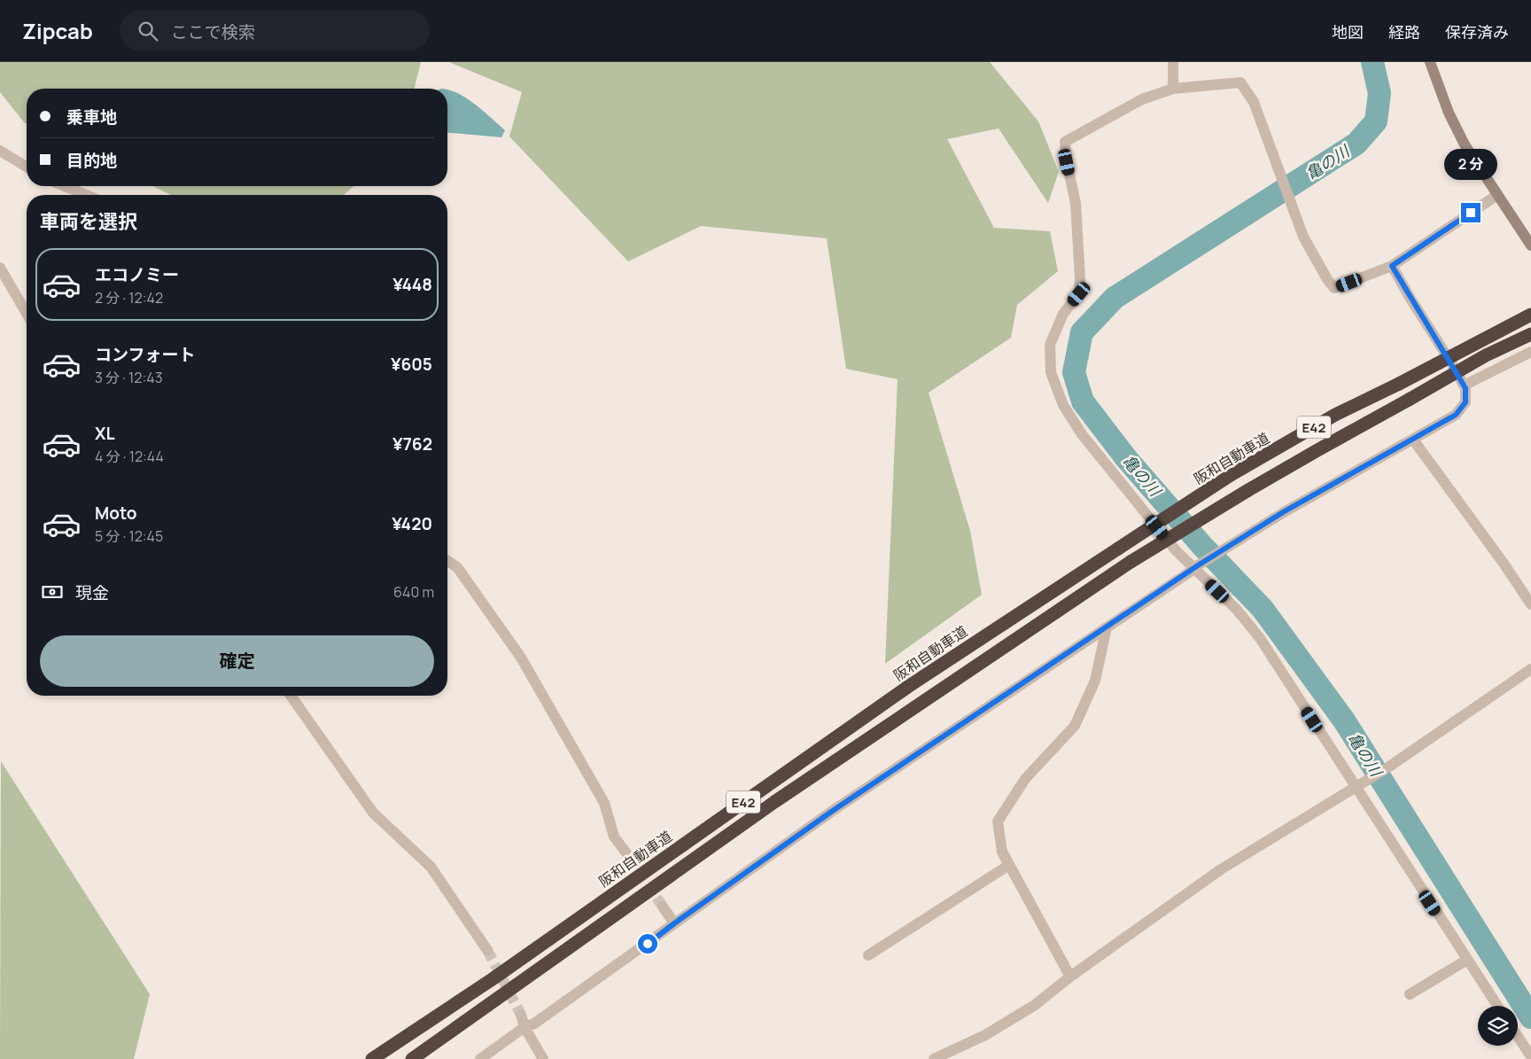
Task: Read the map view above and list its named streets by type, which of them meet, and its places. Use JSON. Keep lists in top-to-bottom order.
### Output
{
  "streets": {
    "highway": ["E42", "阪和自動車道"]
  },
  "water": ["亀の川"],
  "page": {
    "header": "Zipcab",
    "search": "ここで検索",
    "nav": ["地図", "経路", "保存済み"],
    "banner": ["乗車地", "目的地"],
    "bubble": "2 分",
    "heading": "車両を選択",
    "list": [
      {
        "name": "エコノミー",
        "note": "2 分 · 12:42",
        "value": "¥448"
      },
      {
        "name": "コンフォート",
        "note": "3 分 · 12:43",
        "value": "¥605"
      },
      {
        "name": "XL",
        "note": "4 分 · 12:44",
        "value": "¥762"
      },
      {
        "name": "Moto",
        "note": "5 分 · 12:45",
        "value": "¥420"
      }
    ],
    "pay": ["現金", "640 m"],
    "buttons": "確定"
  }
}
